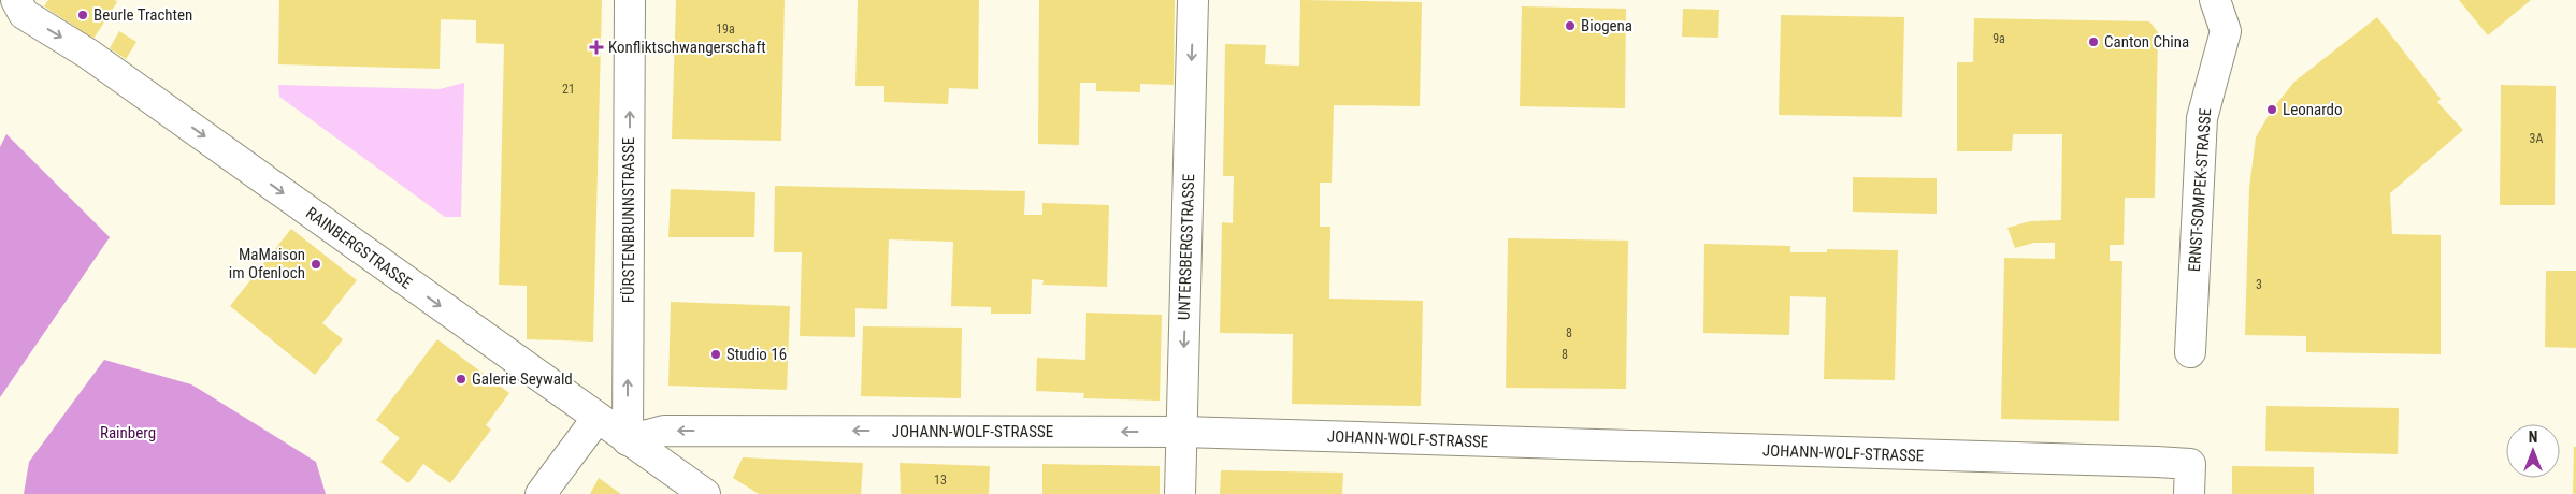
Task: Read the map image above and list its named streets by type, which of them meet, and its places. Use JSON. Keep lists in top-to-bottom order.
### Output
{
  "streets": {
    "street": [
      "ERNST-SOMPEK-STRASSE",
      "FÜRSTENBRUNNSTRASSE",
      "UNTERSBERGSTRASSE",
      "RAINBERGSTRASSE",
      "JOHANN-WOLF-STRASSE"
    ]
  },
  "crossings": [
    ["FÜRSTENBRUNNSTRASSE", "RAINBERGSTRASSE"],
    ["FÜRSTENBRUNNSTRASSE", "JOHANN-WOLF-STRASSE"],
    ["UNTERSBERGSTRASSE", "JOHANN-WOLF-STRASSE"],
    ["RAINBERGSTRASSE", "JOHANN-WOLF-STRASSE"]
  ],
  "one_way": ["FÜRSTENBRUNNSTRASSE", "UNTERSBERGSTRASSE", "RAINBERGSTRASSE"],
  "parks": ["Rainberg"],
  "places": {
    "other": [
      "Beurle Trachten",
      "Biogena",
      "Canton China",
      "Leonardo",
      "MaMaison im Ofenloch",
      "Studio 16",
      "Galerie Seywald"
    ],
    "health": ["Konfliktschwangerschaft"]
  },
  "house_numbers": [
    "19a",
    "9a",
    "21",
    "3A",
    "3",
    "8",
    "8",
    "13"
  ],
  "north": "top"
}
